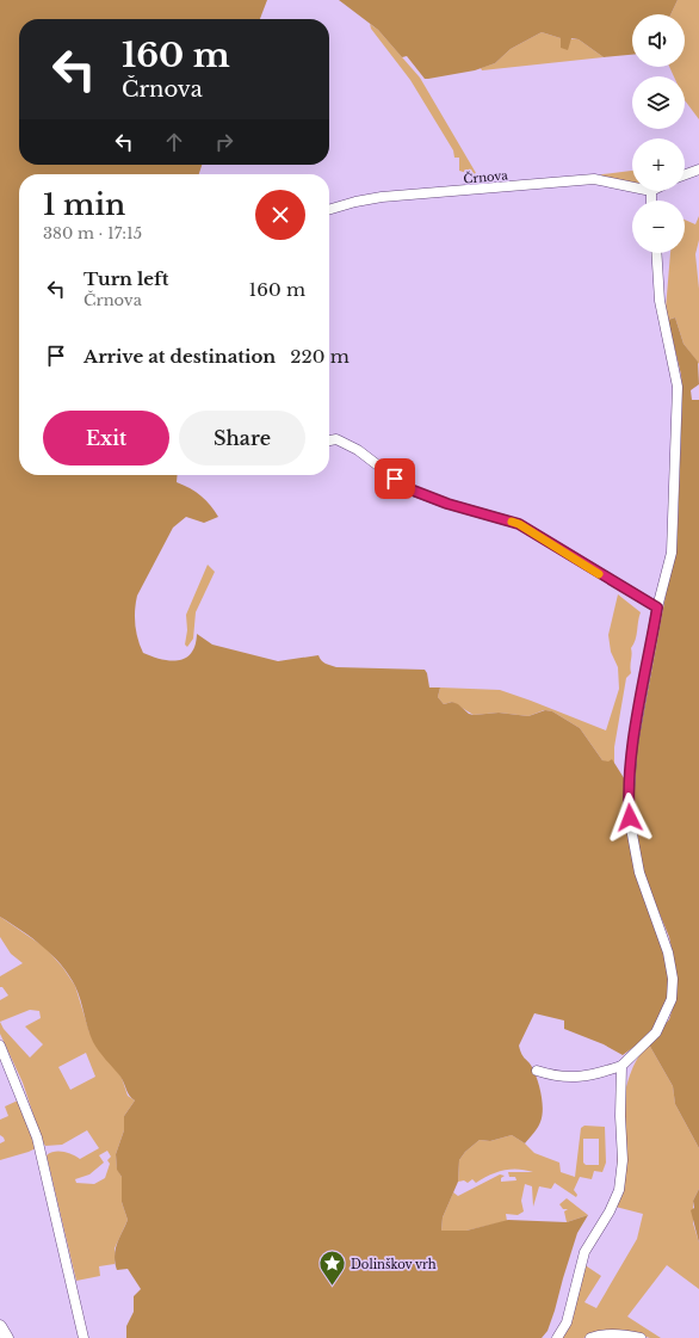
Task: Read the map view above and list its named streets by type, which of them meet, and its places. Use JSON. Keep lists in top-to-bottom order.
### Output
{
  "streets": {
    "street": ["Črnova"]
  },
  "places": {
    "place": ["Dolinškov vrh"]
  },
  "page": {
    "map_buttons": ["+", "−"],
    "turn": ["160 m", "Črnova"],
    "heading": ["1 min", "380 m · 17:15"],
    "list": [
      {
        "name": "Turn left",
        "note": "Črnova",
        "value": "160 m"
      },
      {
        "name": "Arrive at destination",
        "value": "220 m"
      }
    ],
    "buttons": ["Exit", "Share"]
  }
}
